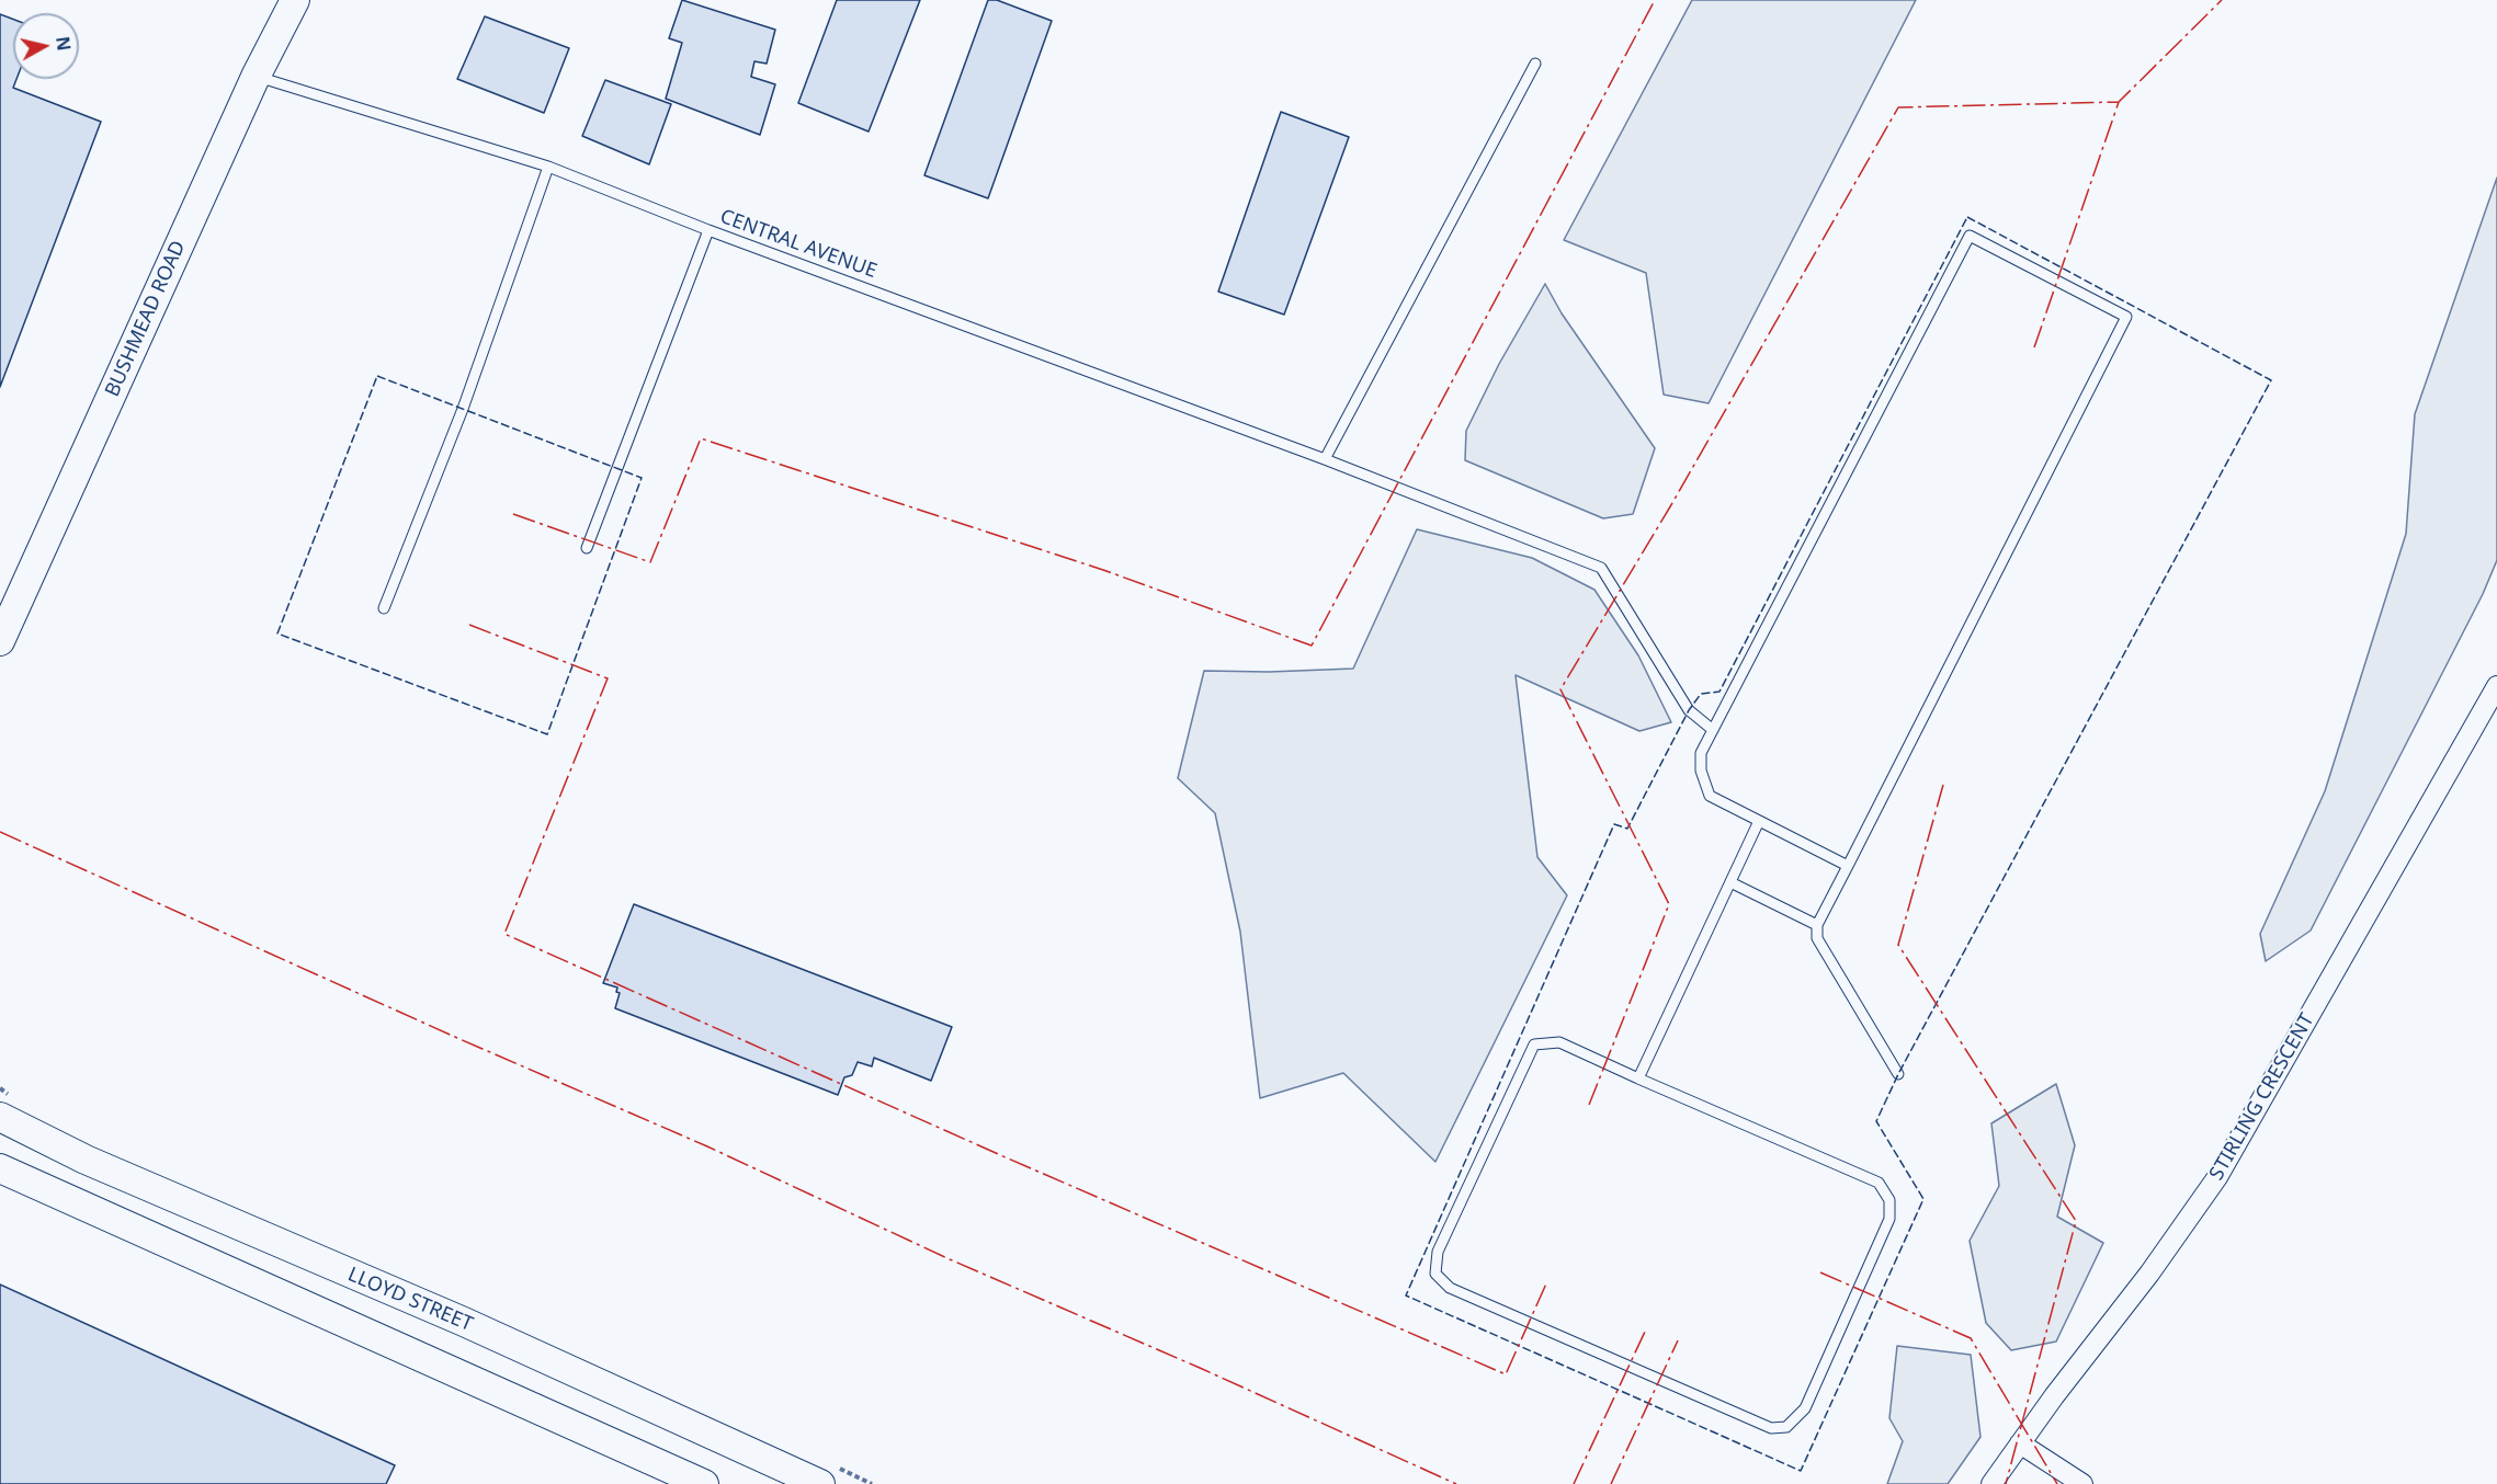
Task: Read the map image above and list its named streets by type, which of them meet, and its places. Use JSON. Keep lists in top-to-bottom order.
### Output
{
  "streets": {
    "main road": ["BUSHMEAD ROAD", "LLOYD STREET"],
    "street": ["STIRLING CRESCENT"],
    "lane": ["CENTRAL AVENUE"]
  },
  "crossings": [
    ["CENTRAL AVENUE", "BUSHMEAD ROAD"]
  ],
  "north": "right"
}
